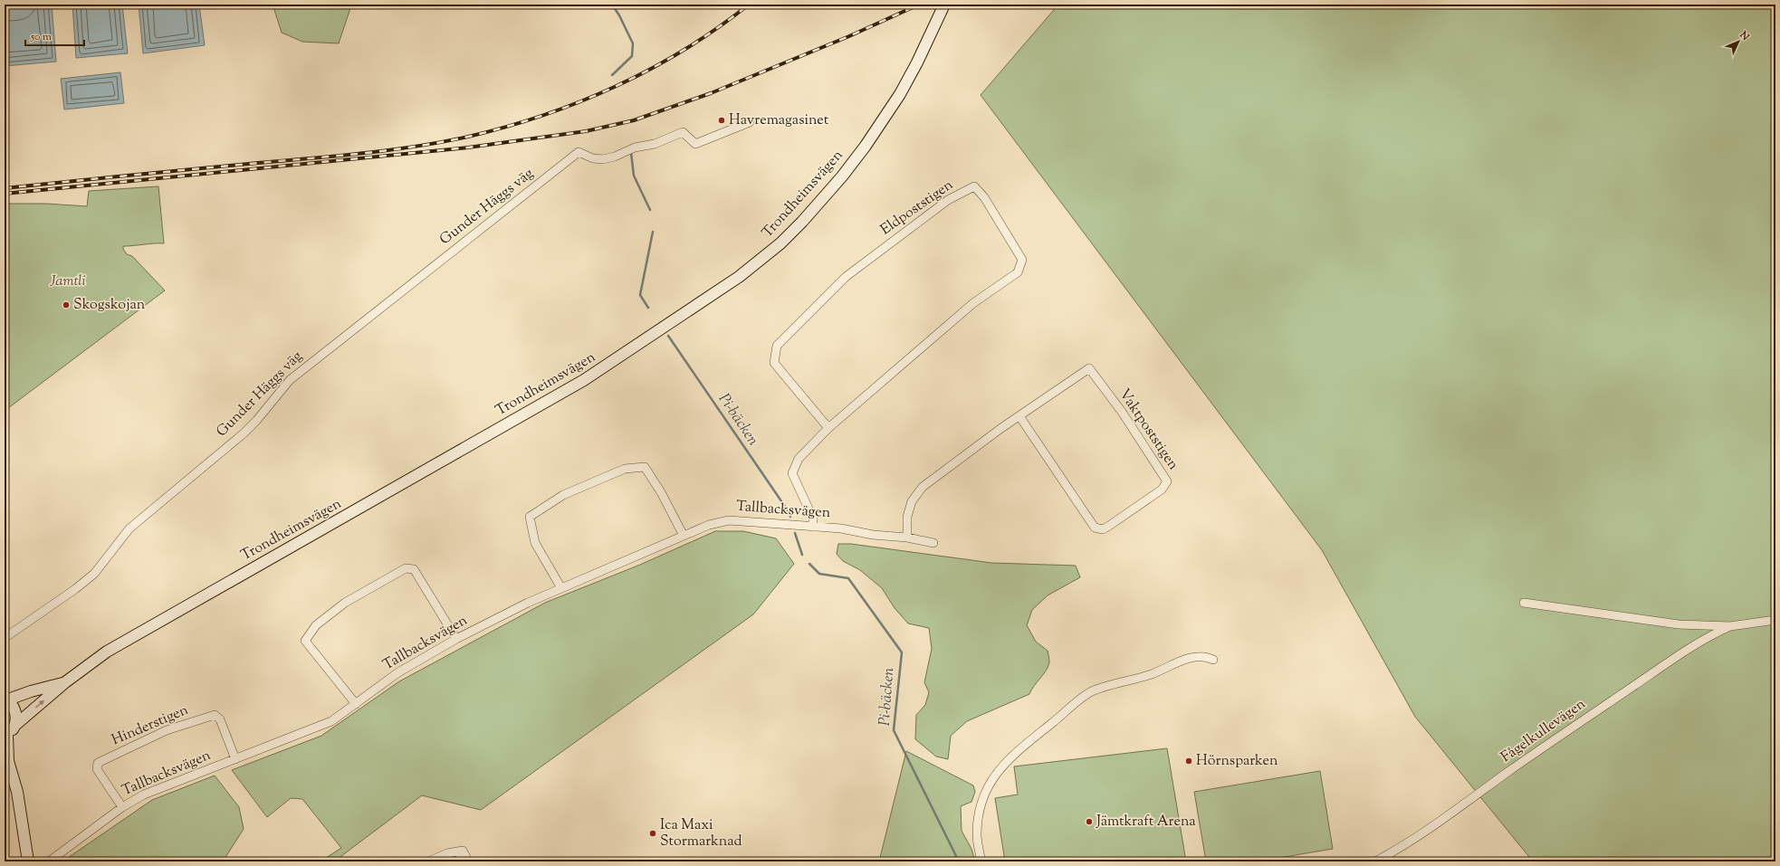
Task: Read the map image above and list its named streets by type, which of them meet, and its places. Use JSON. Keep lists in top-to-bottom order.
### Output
{
  "streets": {
    "main road": ["Trondheimsvägen"],
    "street": [
      "Gunder Häggs väg",
      "Eldpoststigen",
      "Vaktpoststigen",
      "Tallbacksvägen",
      "Hinderstigen",
      "Fågelkullevägen"
    ]
  },
  "crossings": [
    ["Eldpoststigen", "Tallbacksvägen"],
    ["Vaktpoststigen", "Tallbacksvägen"],
    ["Tallbacksvägen", "Hinderstigen"]
  ],
  "water": ["Pi-bäcken"],
  "parks": ["Jamtli"],
  "places": [
    "Havremagasinet",
    "Skogskojan",
    "Hörnsparken",
    "Jämtkraft Arena",
    "Ica Maxi Stormarknad"
  ],
  "scale_bar": "50 m",
  "north": "top right"
}
